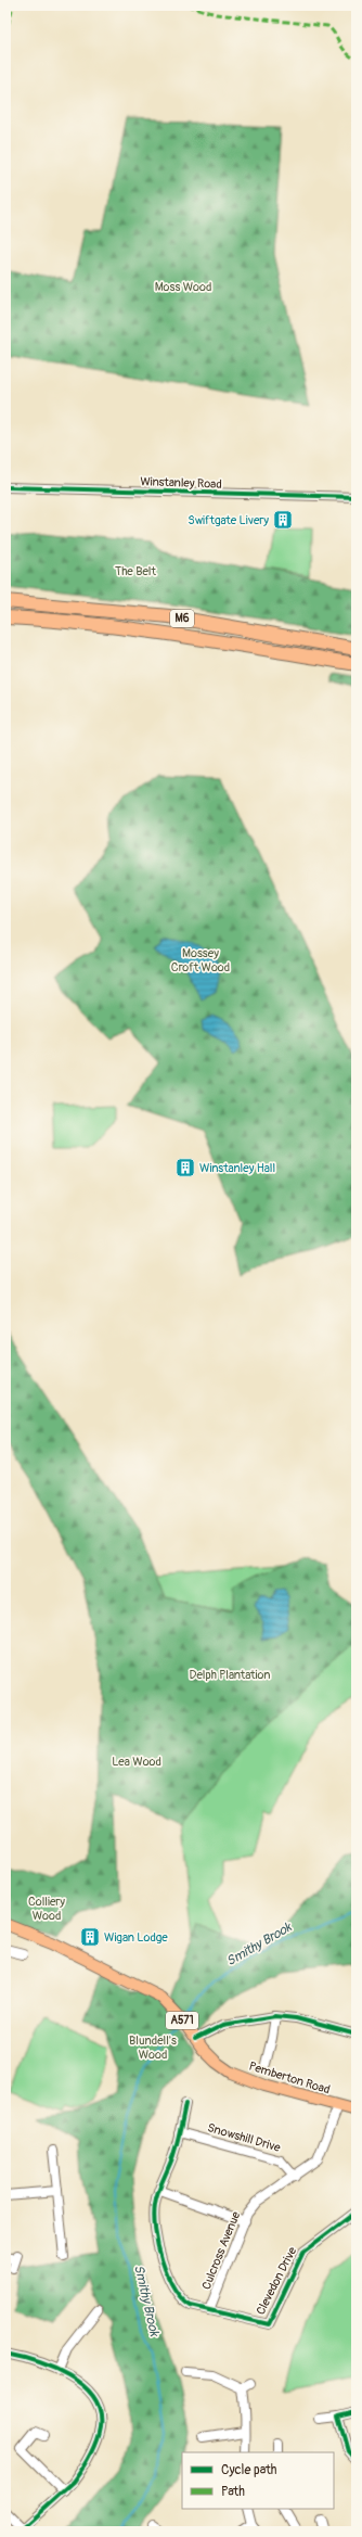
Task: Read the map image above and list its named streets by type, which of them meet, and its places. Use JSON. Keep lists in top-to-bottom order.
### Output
{
  "streets": {
    "highway": ["M6"],
    "main road": ["A571", "Pemberton Road"],
    "street": [
      "Winstanley Road",
      "Snowshill Drive",
      "Culcross Avenue",
      "Clevedon Drive"
    ]
  },
  "crossings": [
    ["Pemberton Road", "Culcross Avenue"],
    ["Snowshill Drive", "Culcross Avenue"],
    ["Snowshill Drive", "Clevedon Drive"],
    ["Culcross Avenue", "Clevedon Drive"]
  ],
  "water": ["Smithy Brook"],
  "parks": [
    "Moss Wood",
    "The Belt",
    "Mossey Croft Wood",
    "Delph Plantation",
    "Lea Wood",
    "Colliery Wood",
    "Blundell's Wood"
  ],
  "places": {
    "building": ["Swiftgate Livery", "Winstanley Hall", "Wigan Lodge"]
  },
  "legend": ["Cycle path", "Path"]
}
